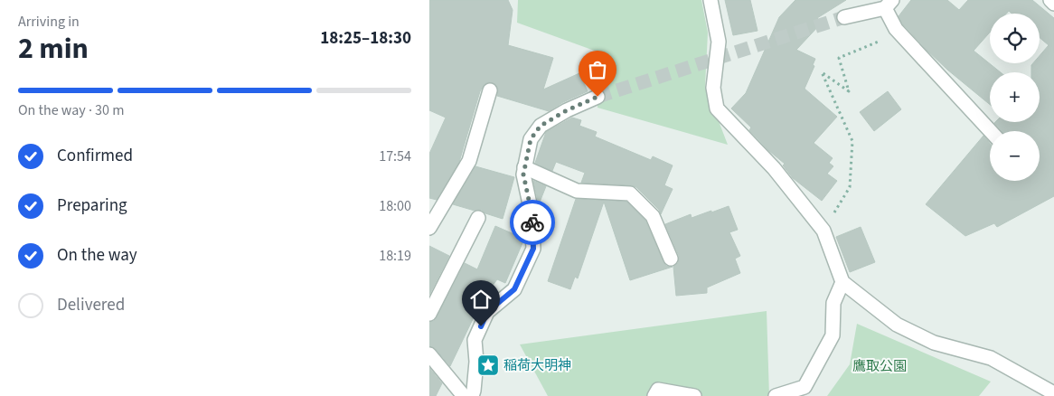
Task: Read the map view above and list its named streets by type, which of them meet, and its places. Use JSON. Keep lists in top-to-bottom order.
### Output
{
  "parks": ["鷹取公園"],
  "places": {
    "place": ["稲荷大明神"]
  },
  "page": {
    "heading": ["2 min", "Arriving in", "18:25–18:30"],
    "map_buttons": ["+", "−"],
    "bar": "On the way · 30 m",
    "list": [
      ["Confirmed", "17:54"],
      ["Preparing", "18:00"],
      ["On the way", "18:19"],
      "Delivered"
    ]
  }
}
